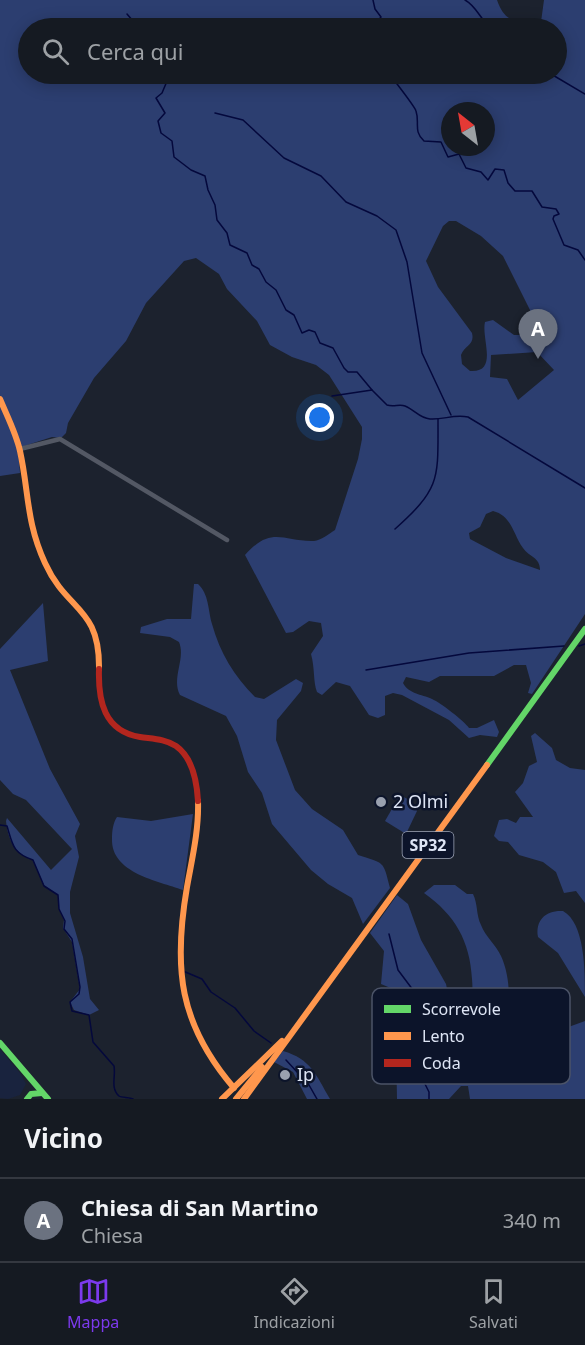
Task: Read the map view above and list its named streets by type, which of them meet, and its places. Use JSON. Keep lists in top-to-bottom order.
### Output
{
  "streets": {
    "street": ["SP32"]
  },
  "places": ["2 Olmi", "Ip"],
  "legend": ["Scorrevole", "Lento", "Coda"],
  "north": "top left",
  "page": {
    "search": "Cerca qui",
    "pins": "A",
    "heading": "Vicino",
    "list": [
      {
        "mark": "A",
        "name": "Chiesa di San Martino",
        "note": "Chiesa",
        "value": "340 m"
      }
    ],
    "nav": ["Mappa", "Indicazioni", "Salvati"]
  }
}
